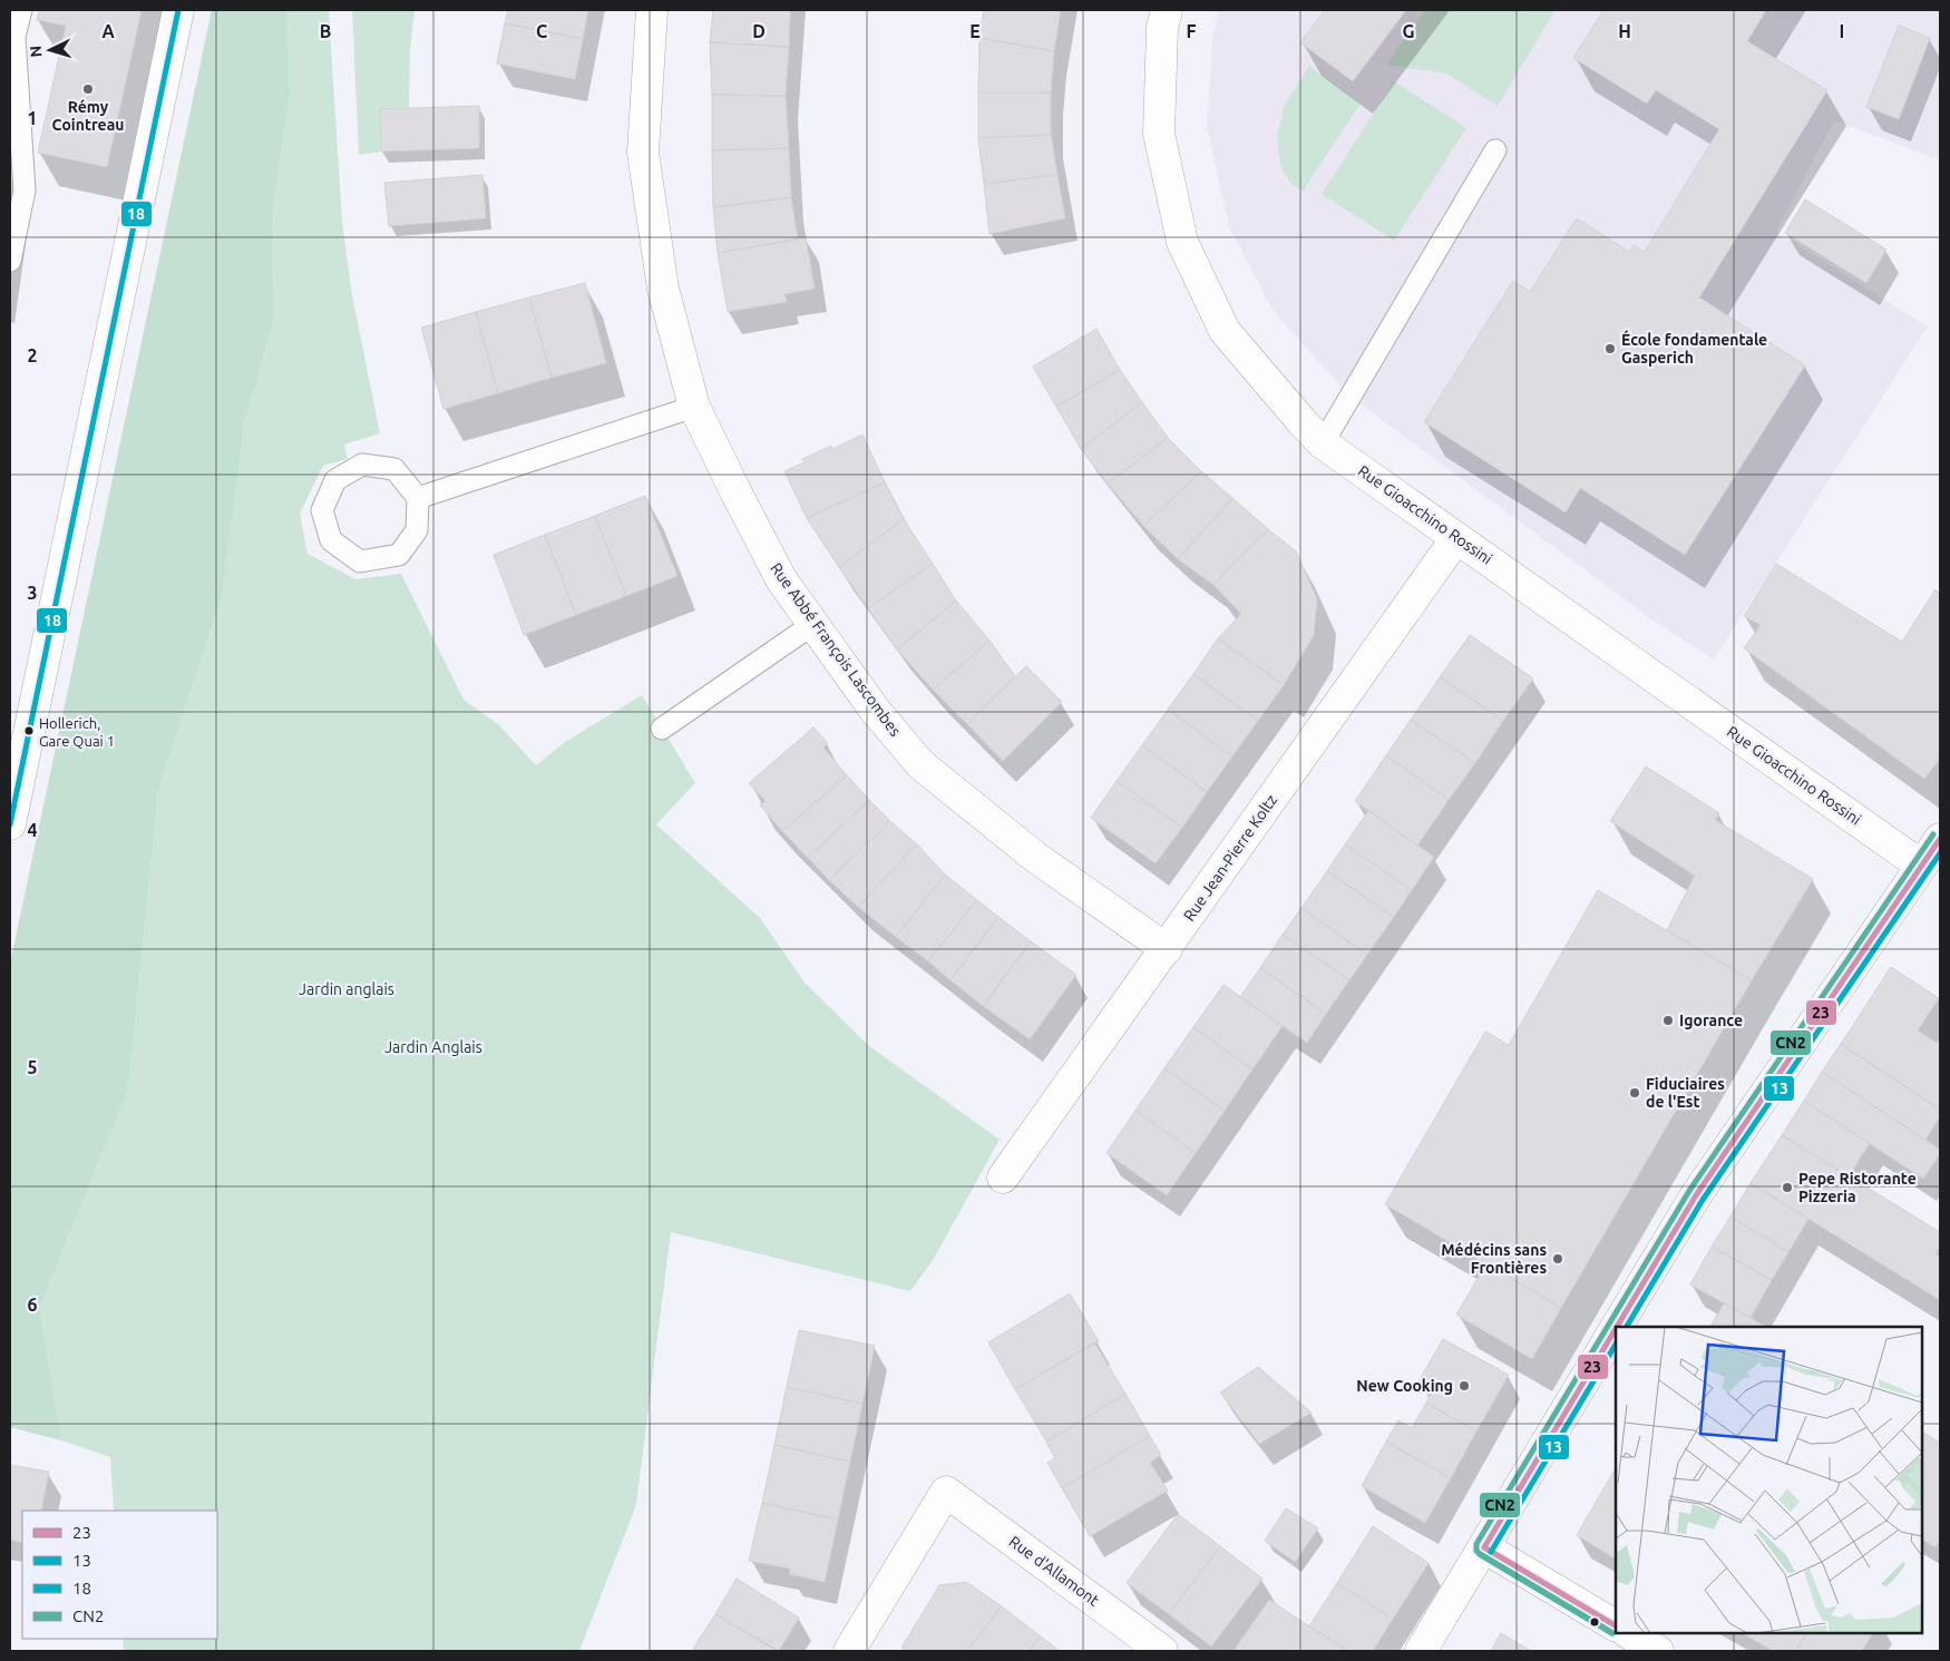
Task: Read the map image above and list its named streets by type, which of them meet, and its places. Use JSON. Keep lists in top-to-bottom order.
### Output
{
  "streets": {
    "street": [
      "Rue Gioacchino Rossini",
      "Rue Abbé François Lascombes",
      "Rue Jean-Pierre Koltz",
      "Rue d'Allamont"
    ]
  },
  "crossings": [
    ["Rue Gioacchino Rossini", "Rue Jean-Pierre Koltz"],
    ["Rue Abbé François Lascombes", "Rue Jean-Pierre Koltz"]
  ],
  "parks": ["Jardin anglais", "Jardin Anglais"],
  "places": [
    "Rémy Cointreau",
    "École fondamentale Gasperich",
    "Hollerich, Gare Quai 1",
    "Igorance",
    "Fiduciaires de l'Est",
    "Pepe Ristorante Pizzeria",
    "Médécins sans Frontières",
    "New Cooking"
  ],
  "lines": [
    "transit line 18",
    "transit line CN2",
    "transit line 23",
    "transit line 13"
  ],
  "legend": [
    "23",
    "13",
    "18",
    "CN2"
  ],
  "north": "left",
  "grid": {
    "columns": [
      "A",
      "B",
      "C",
      "D",
      "E",
      "F",
      "G",
      "H",
      "I"
    ],
    "rows": [
      "1",
      "2",
      "3",
      "4",
      "5",
      "6"
    ]
  }
}
